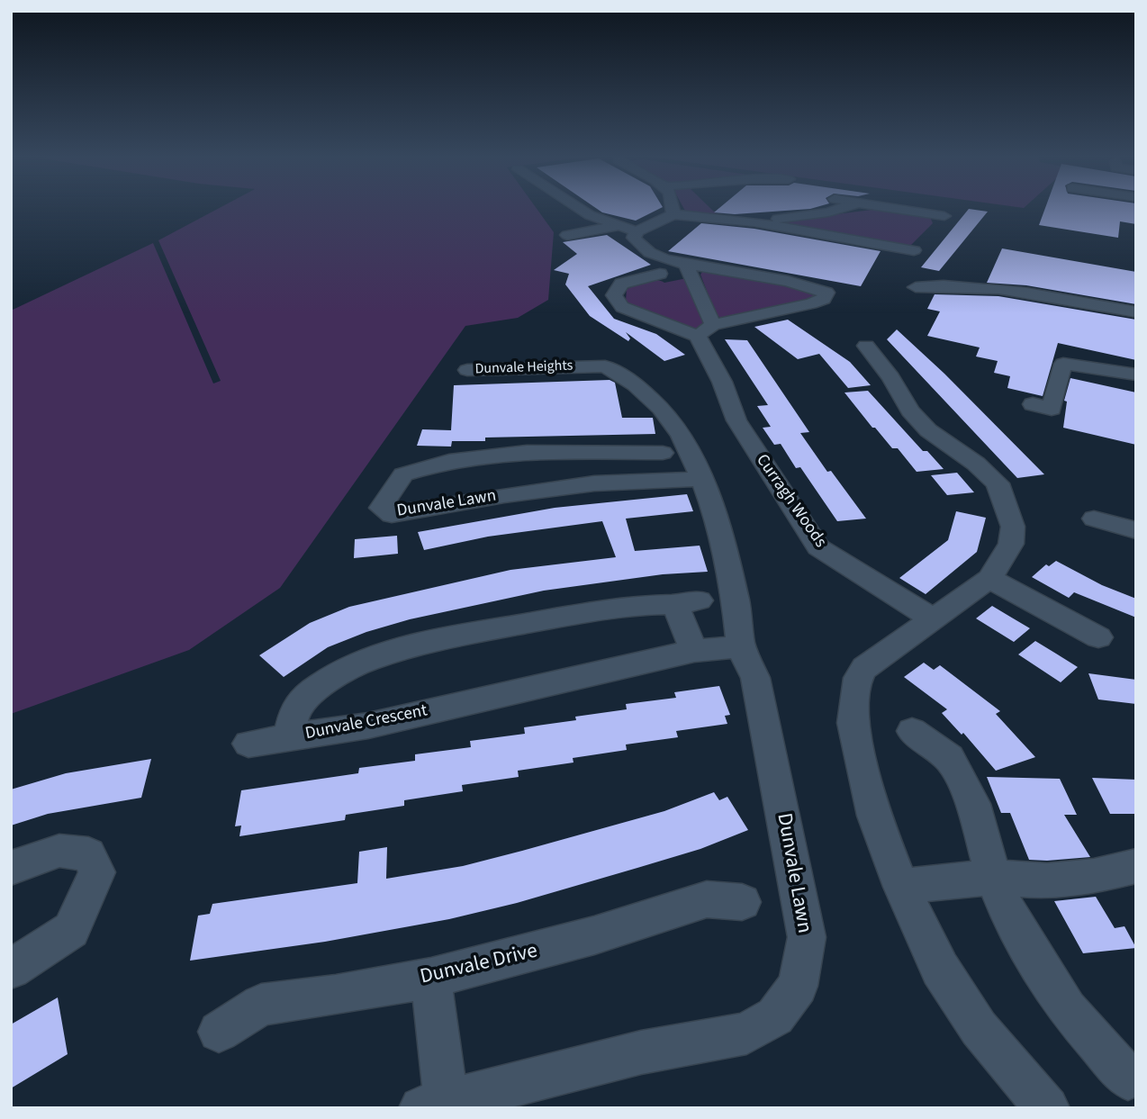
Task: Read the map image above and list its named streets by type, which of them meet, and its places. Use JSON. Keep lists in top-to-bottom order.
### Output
{
  "streets": {
    "street": [
      "Dunvale Heights",
      "Curragh Woods",
      "Dunvale Lawn",
      "Dunvale Crescent",
      "Dunvale Drive"
    ]
  },
  "crossings": [
    ["Dunvale Heights", "Dunvale Lawn"],
    ["Dunvale Lawn", "Dunvale Crescent"]
  ]
}
